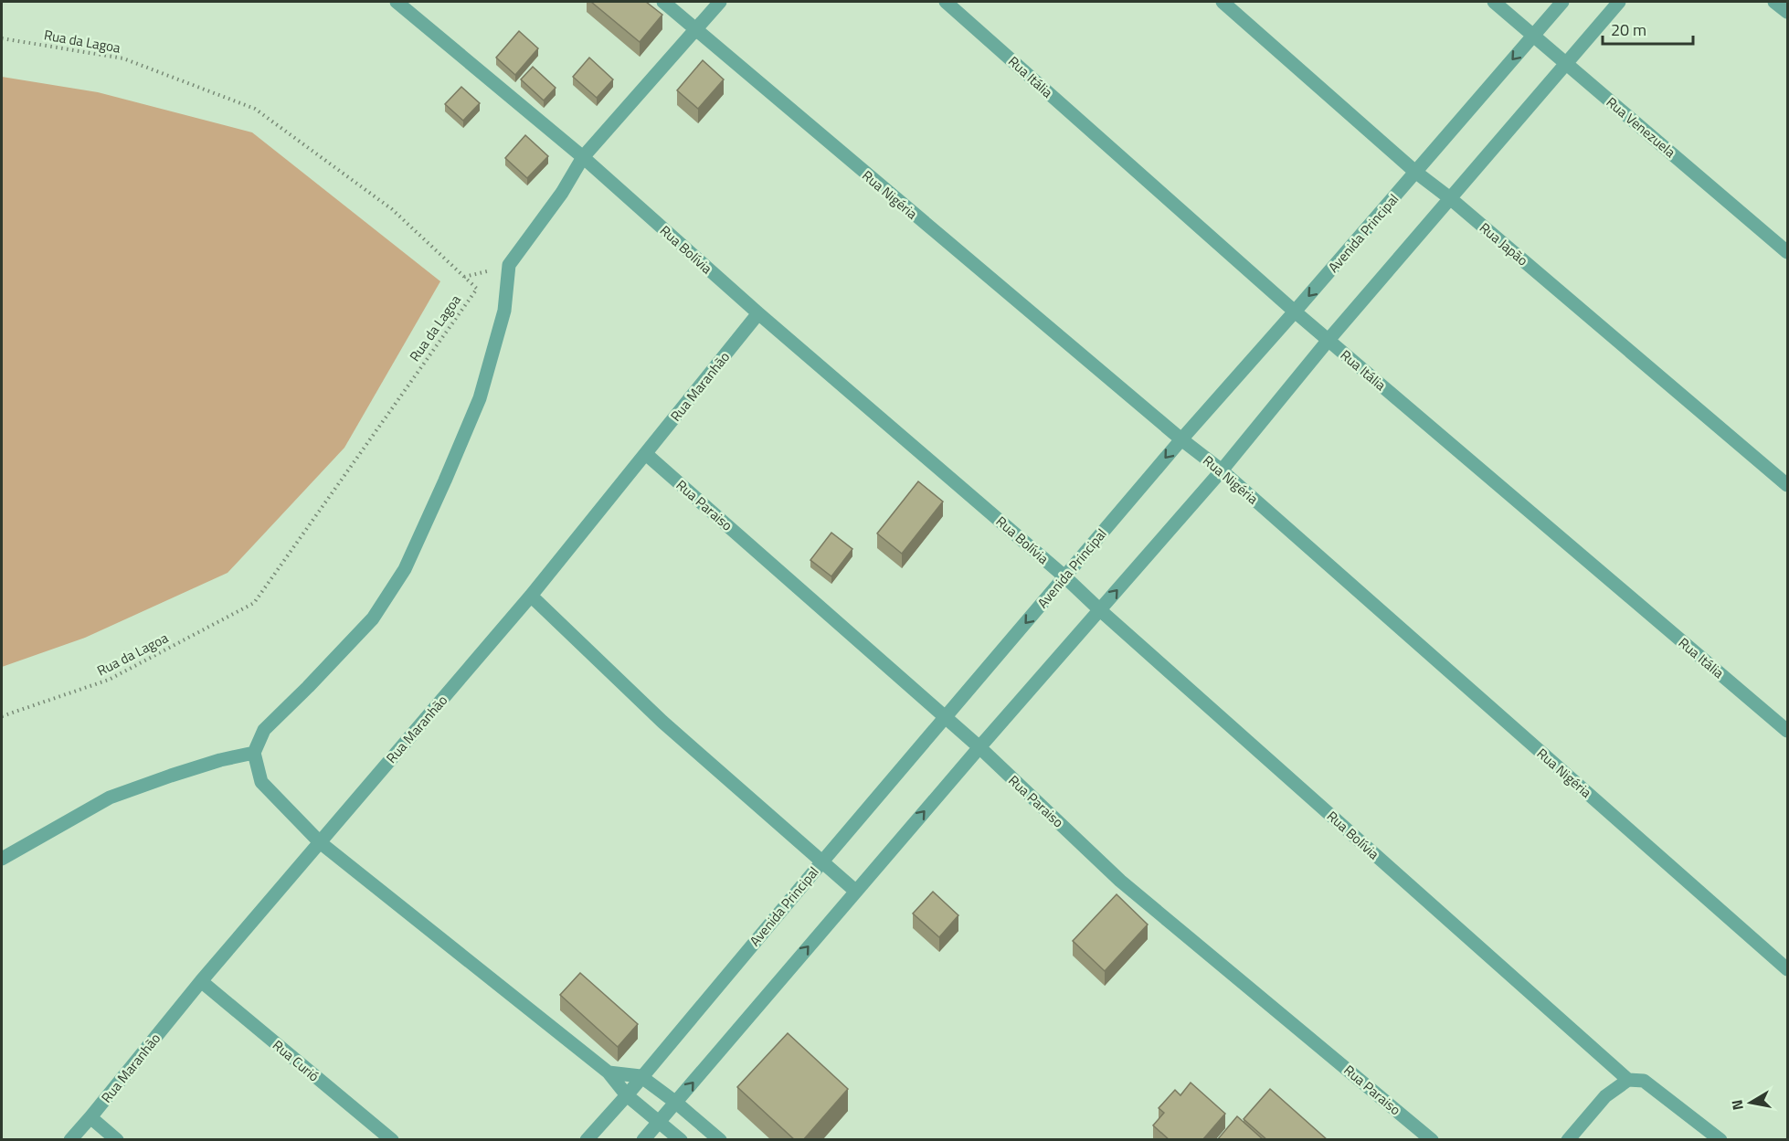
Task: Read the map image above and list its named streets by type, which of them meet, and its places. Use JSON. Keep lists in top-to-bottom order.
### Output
{
  "streets": {
    "street": [
      "Rua Itália",
      "Rua Venezuela",
      "Rua Nigéria",
      "Avenida Principal",
      "Rua Japão",
      "Rua Bolívia",
      "Rua Maranhão",
      "Rua Paraiso",
      "Rua Curió"
    ],
    "path": ["Rua da Lagoa"]
  },
  "crossings": [
    ["Rua Itália", "Avenida Principal"],
    ["Rua Venezuela", "Avenida Principal"],
    ["Rua Nigéria", "Avenida Principal"],
    ["Avenida Principal", "Rua Japão"],
    ["Avenida Principal", "Rua Bolívia"],
    ["Avenida Principal", "Rua Paraiso"],
    ["Rua Bolívia", "Rua Maranhão"],
    ["Rua Maranhão", "Rua Paraiso"],
    ["Rua Maranhão", "Rua Curió"]
  ],
  "scale_bar": "20 m",
  "north": "left"
}
